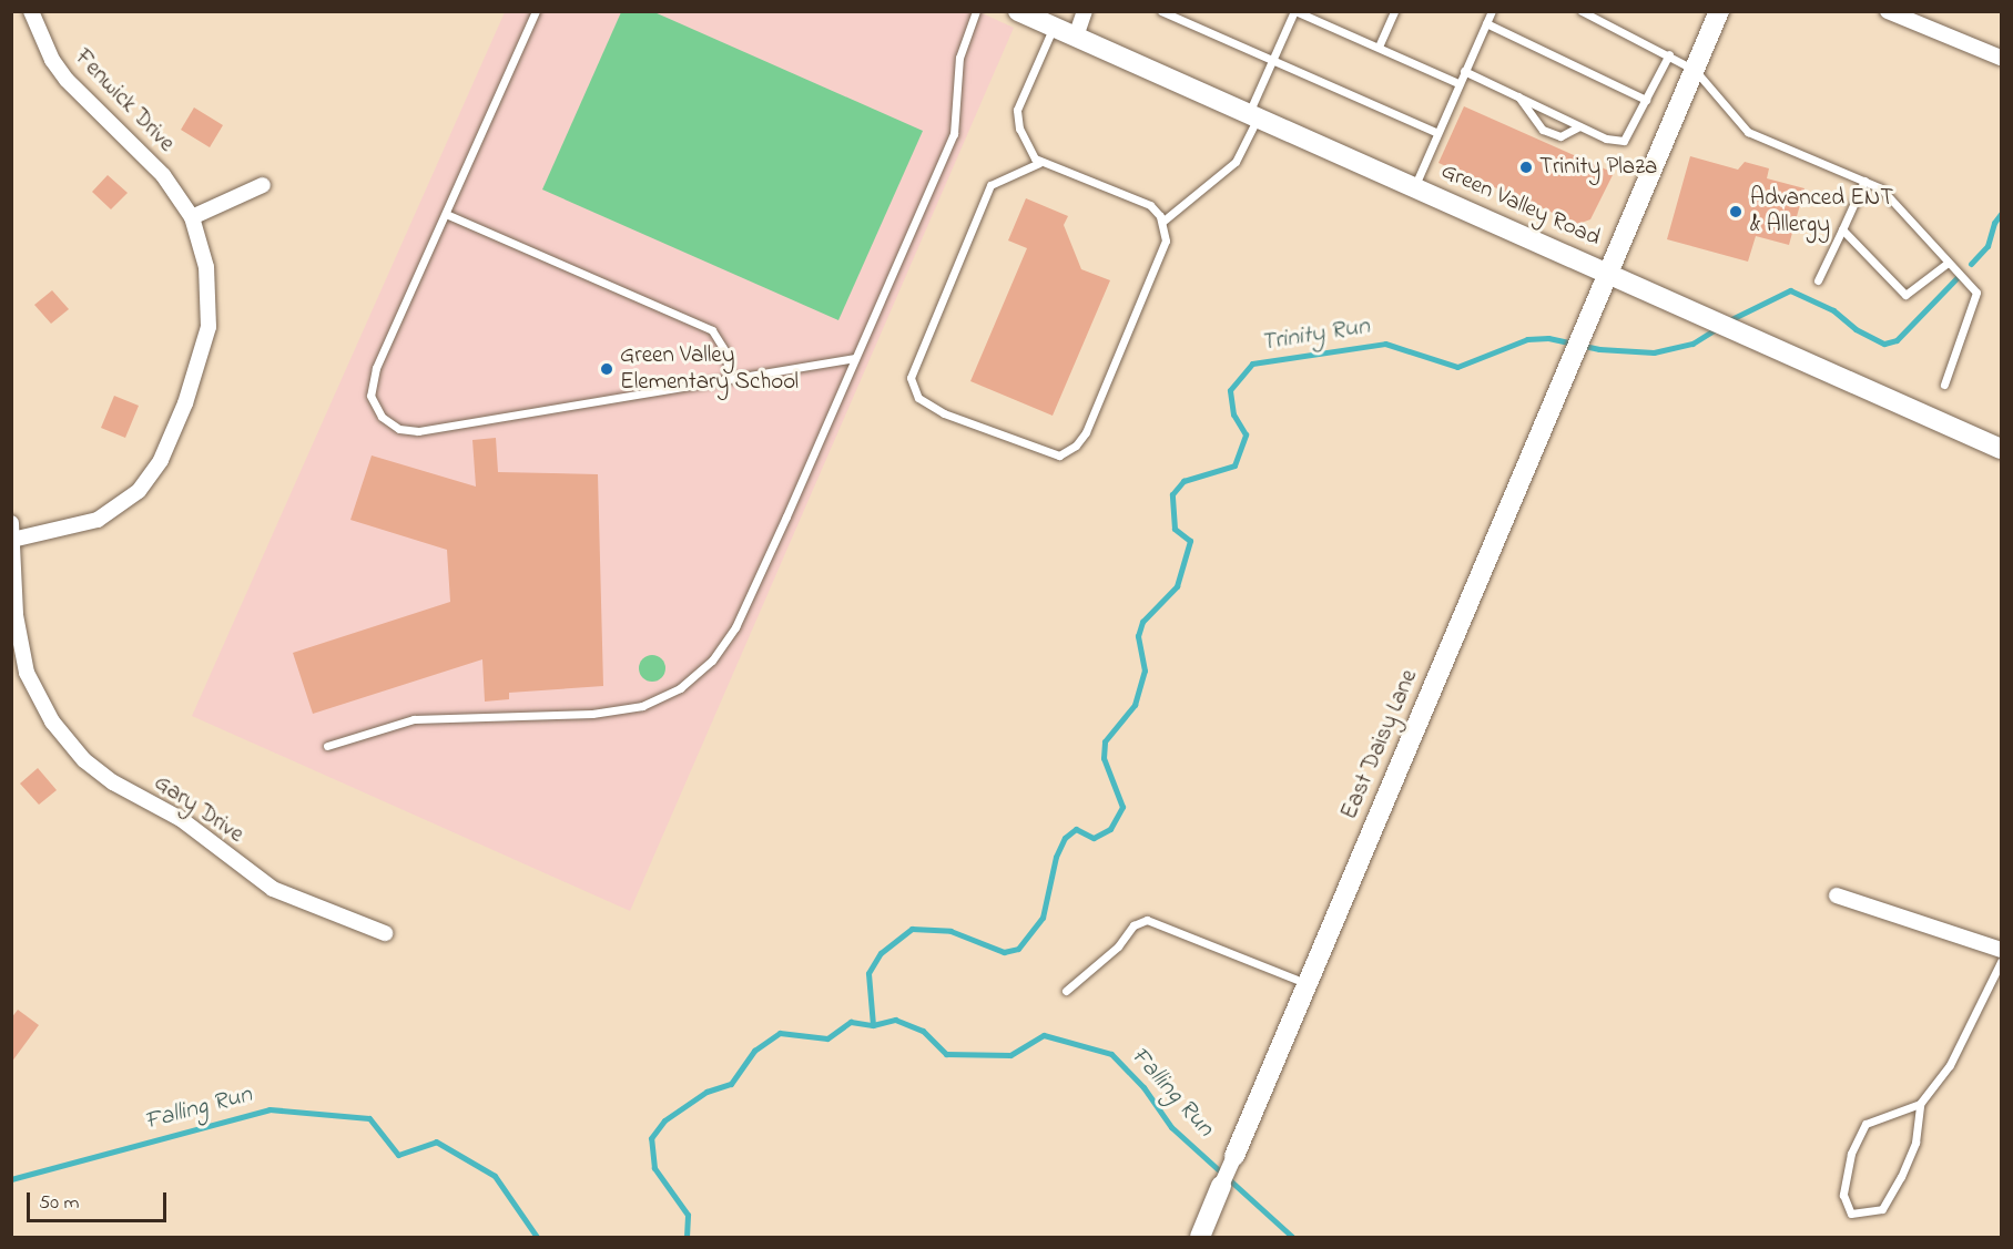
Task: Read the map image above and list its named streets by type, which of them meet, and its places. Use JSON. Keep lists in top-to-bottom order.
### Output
{
  "streets": {
    "street": [
      "Fenwick Drive",
      "Green Valley Road",
      "East Daisy Lane",
      "Gary Drive"
    ]
  },
  "crossings": [
    ["Fenwick Drive", "Gary Drive"],
    ["Green Valley Road", "East Daisy Lane"]
  ],
  "water": ["Trinity Run", "Falling Run"],
  "places": ["Trinity Plaza", "Advanced ENT & Allergy", "Green Valley Elementary School"],
  "scale_bar": "50 m"
}
